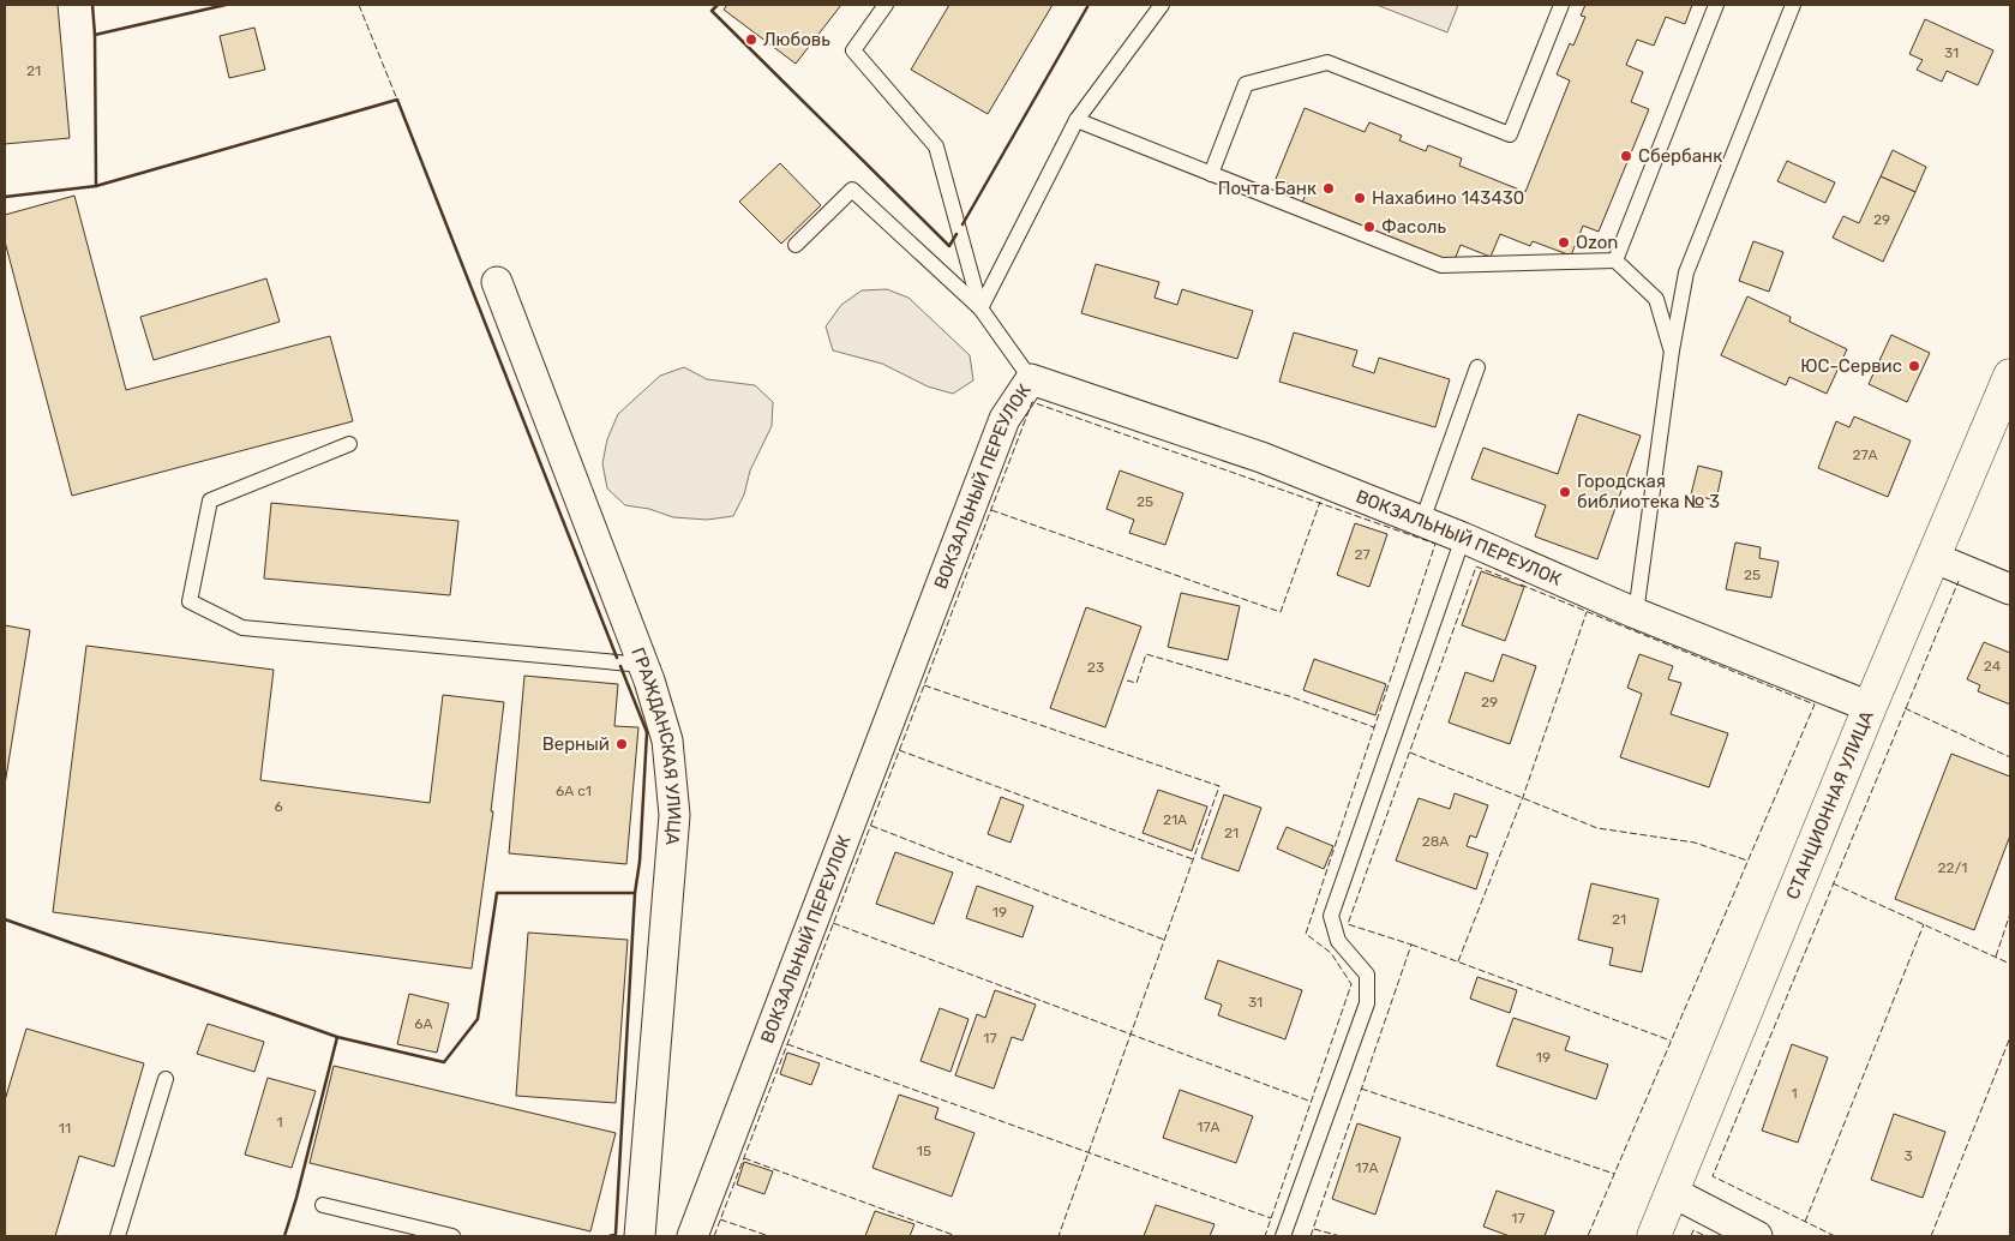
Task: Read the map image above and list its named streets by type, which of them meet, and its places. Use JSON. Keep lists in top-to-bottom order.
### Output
{
  "streets": {
    "main road": ["СТАНЦИОННАЯ УЛИЦА"],
    "street": ["ВОКЗАЛЬНЫЙ ПЕРЕУЛОК", "ГРАЖДАНСКАЯ УЛИЦА"]
  },
  "crossings": [
    ["ВОКЗАЛЬНЫЙ ПЕРЕУЛОК", "СТАНЦИОННАЯ УЛИЦА"]
  ],
  "places": [
    "Любовь",
    "Сбербанк",
    "Почта Банк",
    "Нахабино 143430",
    "Фасоль",
    "Ozon",
    "ЮС-Сервис",
    "Городская библиотека № 3",
    "Верный"
  ],
  "house_numbers": [
    "31",
    "21",
    "29",
    "27А",
    "25",
    "27",
    "25",
    "24",
    "23",
    "29",
    "6А с1",
    "6",
    "21А",
    "21",
    "28А",
    "22/1",
    "19",
    "21",
    "31",
    "6А",
    "17",
    "19",
    "1",
    "1",
    "17А",
    "11",
    "15",
    "3",
    "17А",
    "17"
  ]
}
